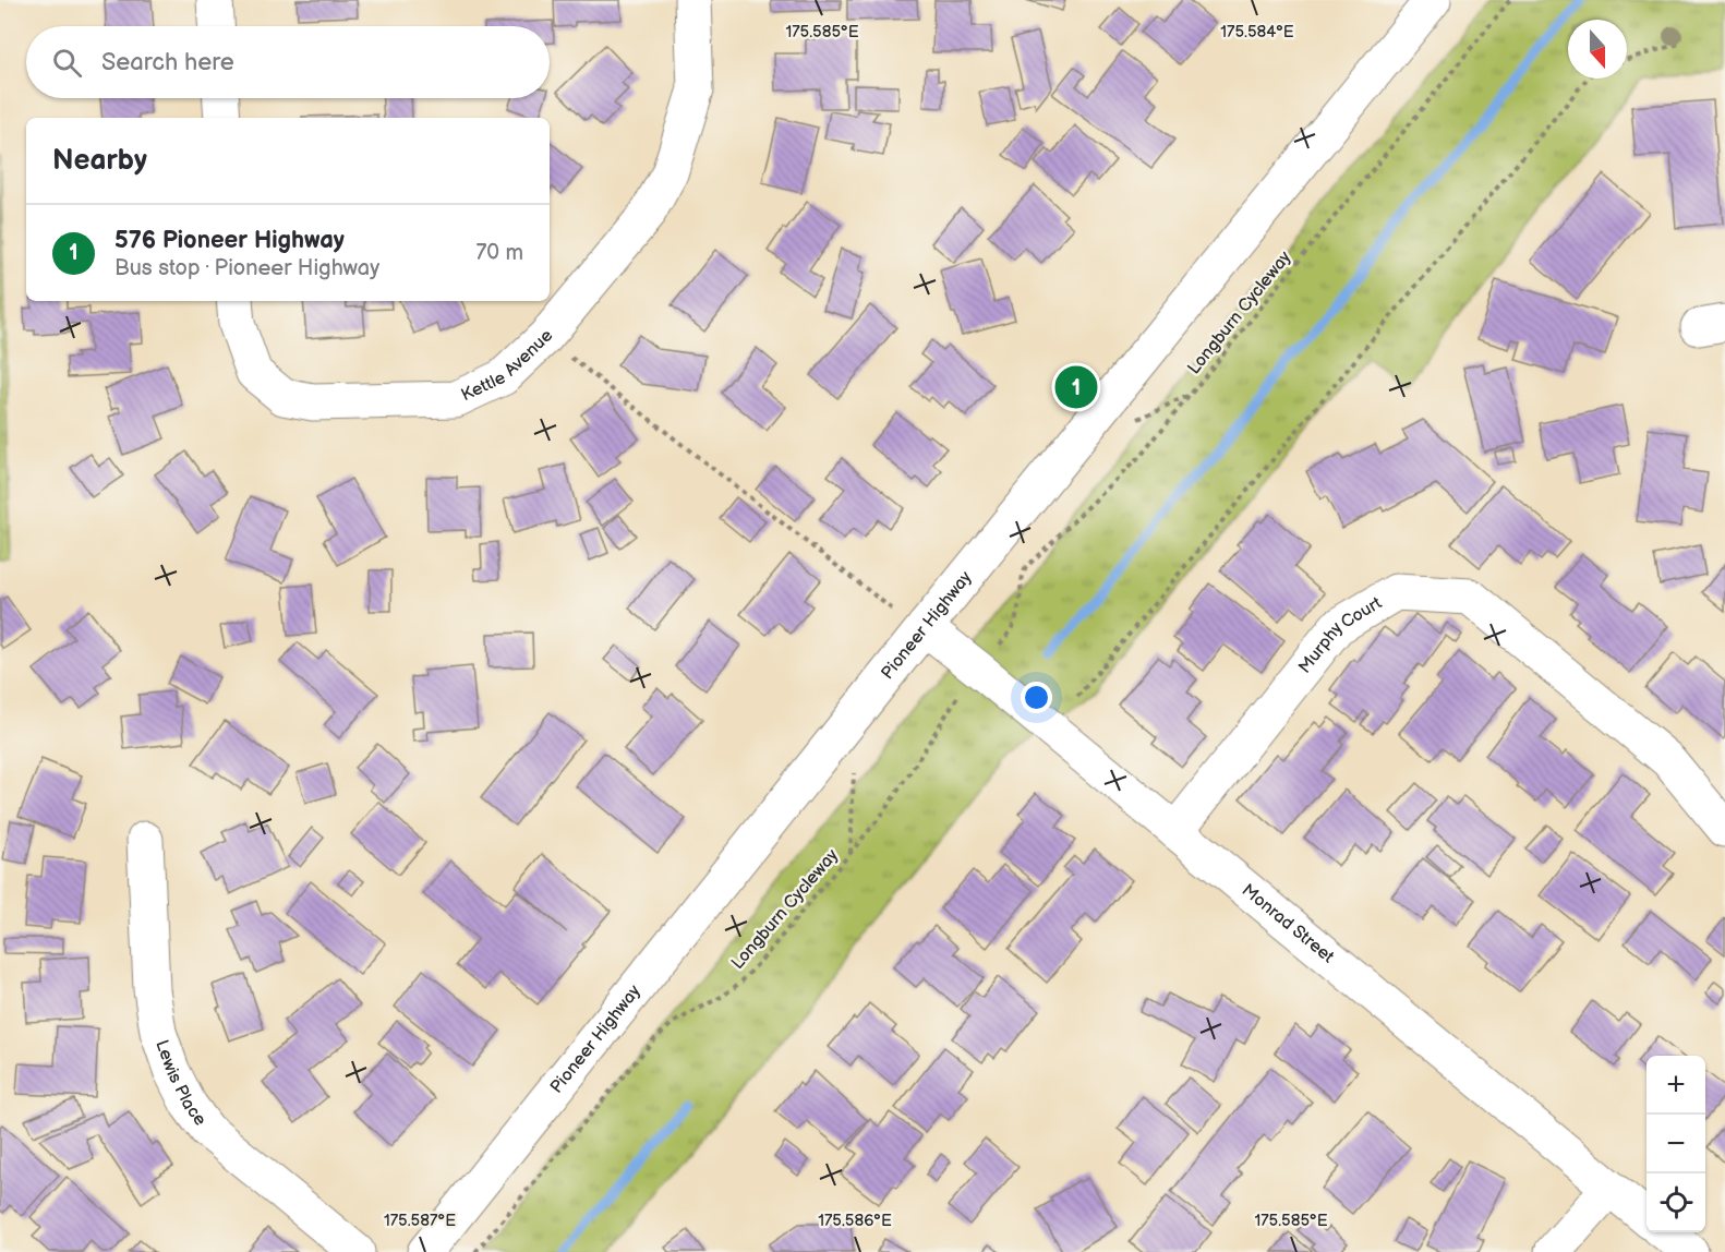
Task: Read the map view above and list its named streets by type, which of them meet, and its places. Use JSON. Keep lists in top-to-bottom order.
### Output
{
  "streets": {
    "street": [
      "Kettle Avenue",
      "Pioneer Highway",
      "Murphy Court",
      "Monrad Street",
      "Lewis Place"
    ],
    "path": ["Longburn Cycleway"]
  },
  "crossings": [
    ["Pioneer Highway", "Monrad Street"],
    ["Murphy Court", "Monrad Street"]
  ],
  "north": "bottom",
  "page": {
    "search": "Search here",
    "heading": "Nearby",
    "list": [
      {
        "mark": "1",
        "name": "576 Pioneer Highway",
        "note": "Bus stop · Pioneer Highway",
        "value": "70 m"
      }
    ],
    "pins": "1",
    "map_buttons": ["+", "−"]
  },
  "coordinates": [
    "175.585°E",
    "175.584°E",
    "175.587°E",
    "175.586°E"
  ]
}
